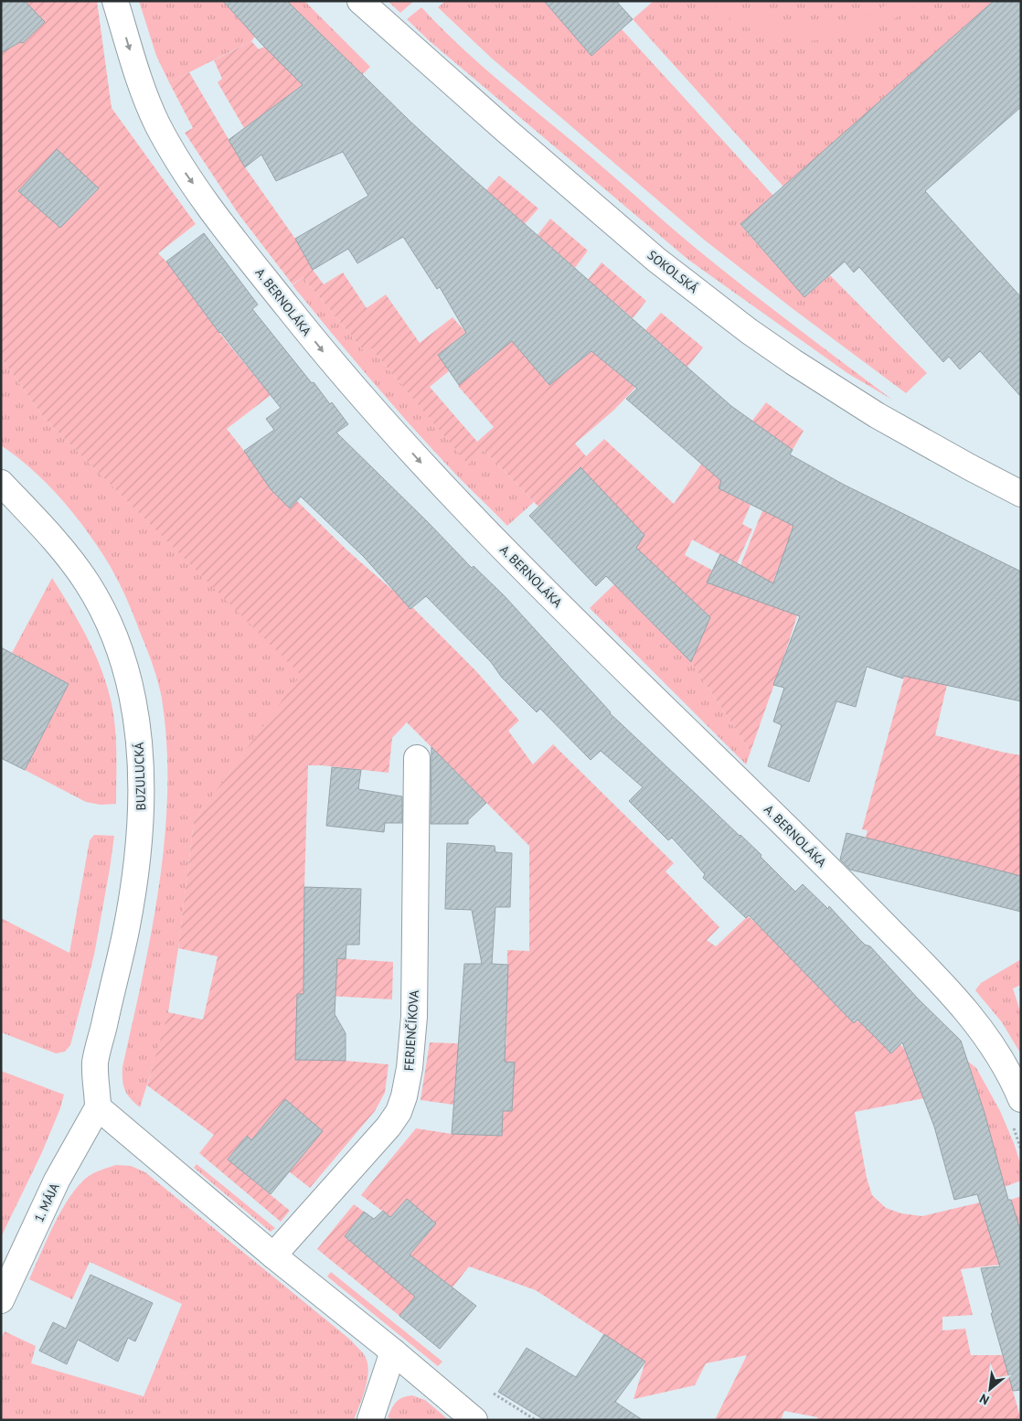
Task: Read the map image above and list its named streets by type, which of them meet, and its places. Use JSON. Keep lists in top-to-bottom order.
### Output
{
  "streets": {
    "street": [
      "SOKOLSKÁ",
      "A. BERNOLÁKA",
      "BUZULUCKÁ",
      "FERJENČÍKOVA",
      "1. MÁJA"
    ]
  },
  "crossings": [
    ["BUZULUCKÁ", "1. MÁJA"]
  ],
  "one_way": ["A. BERNOLÁKA"],
  "north": "bottom left"
}
